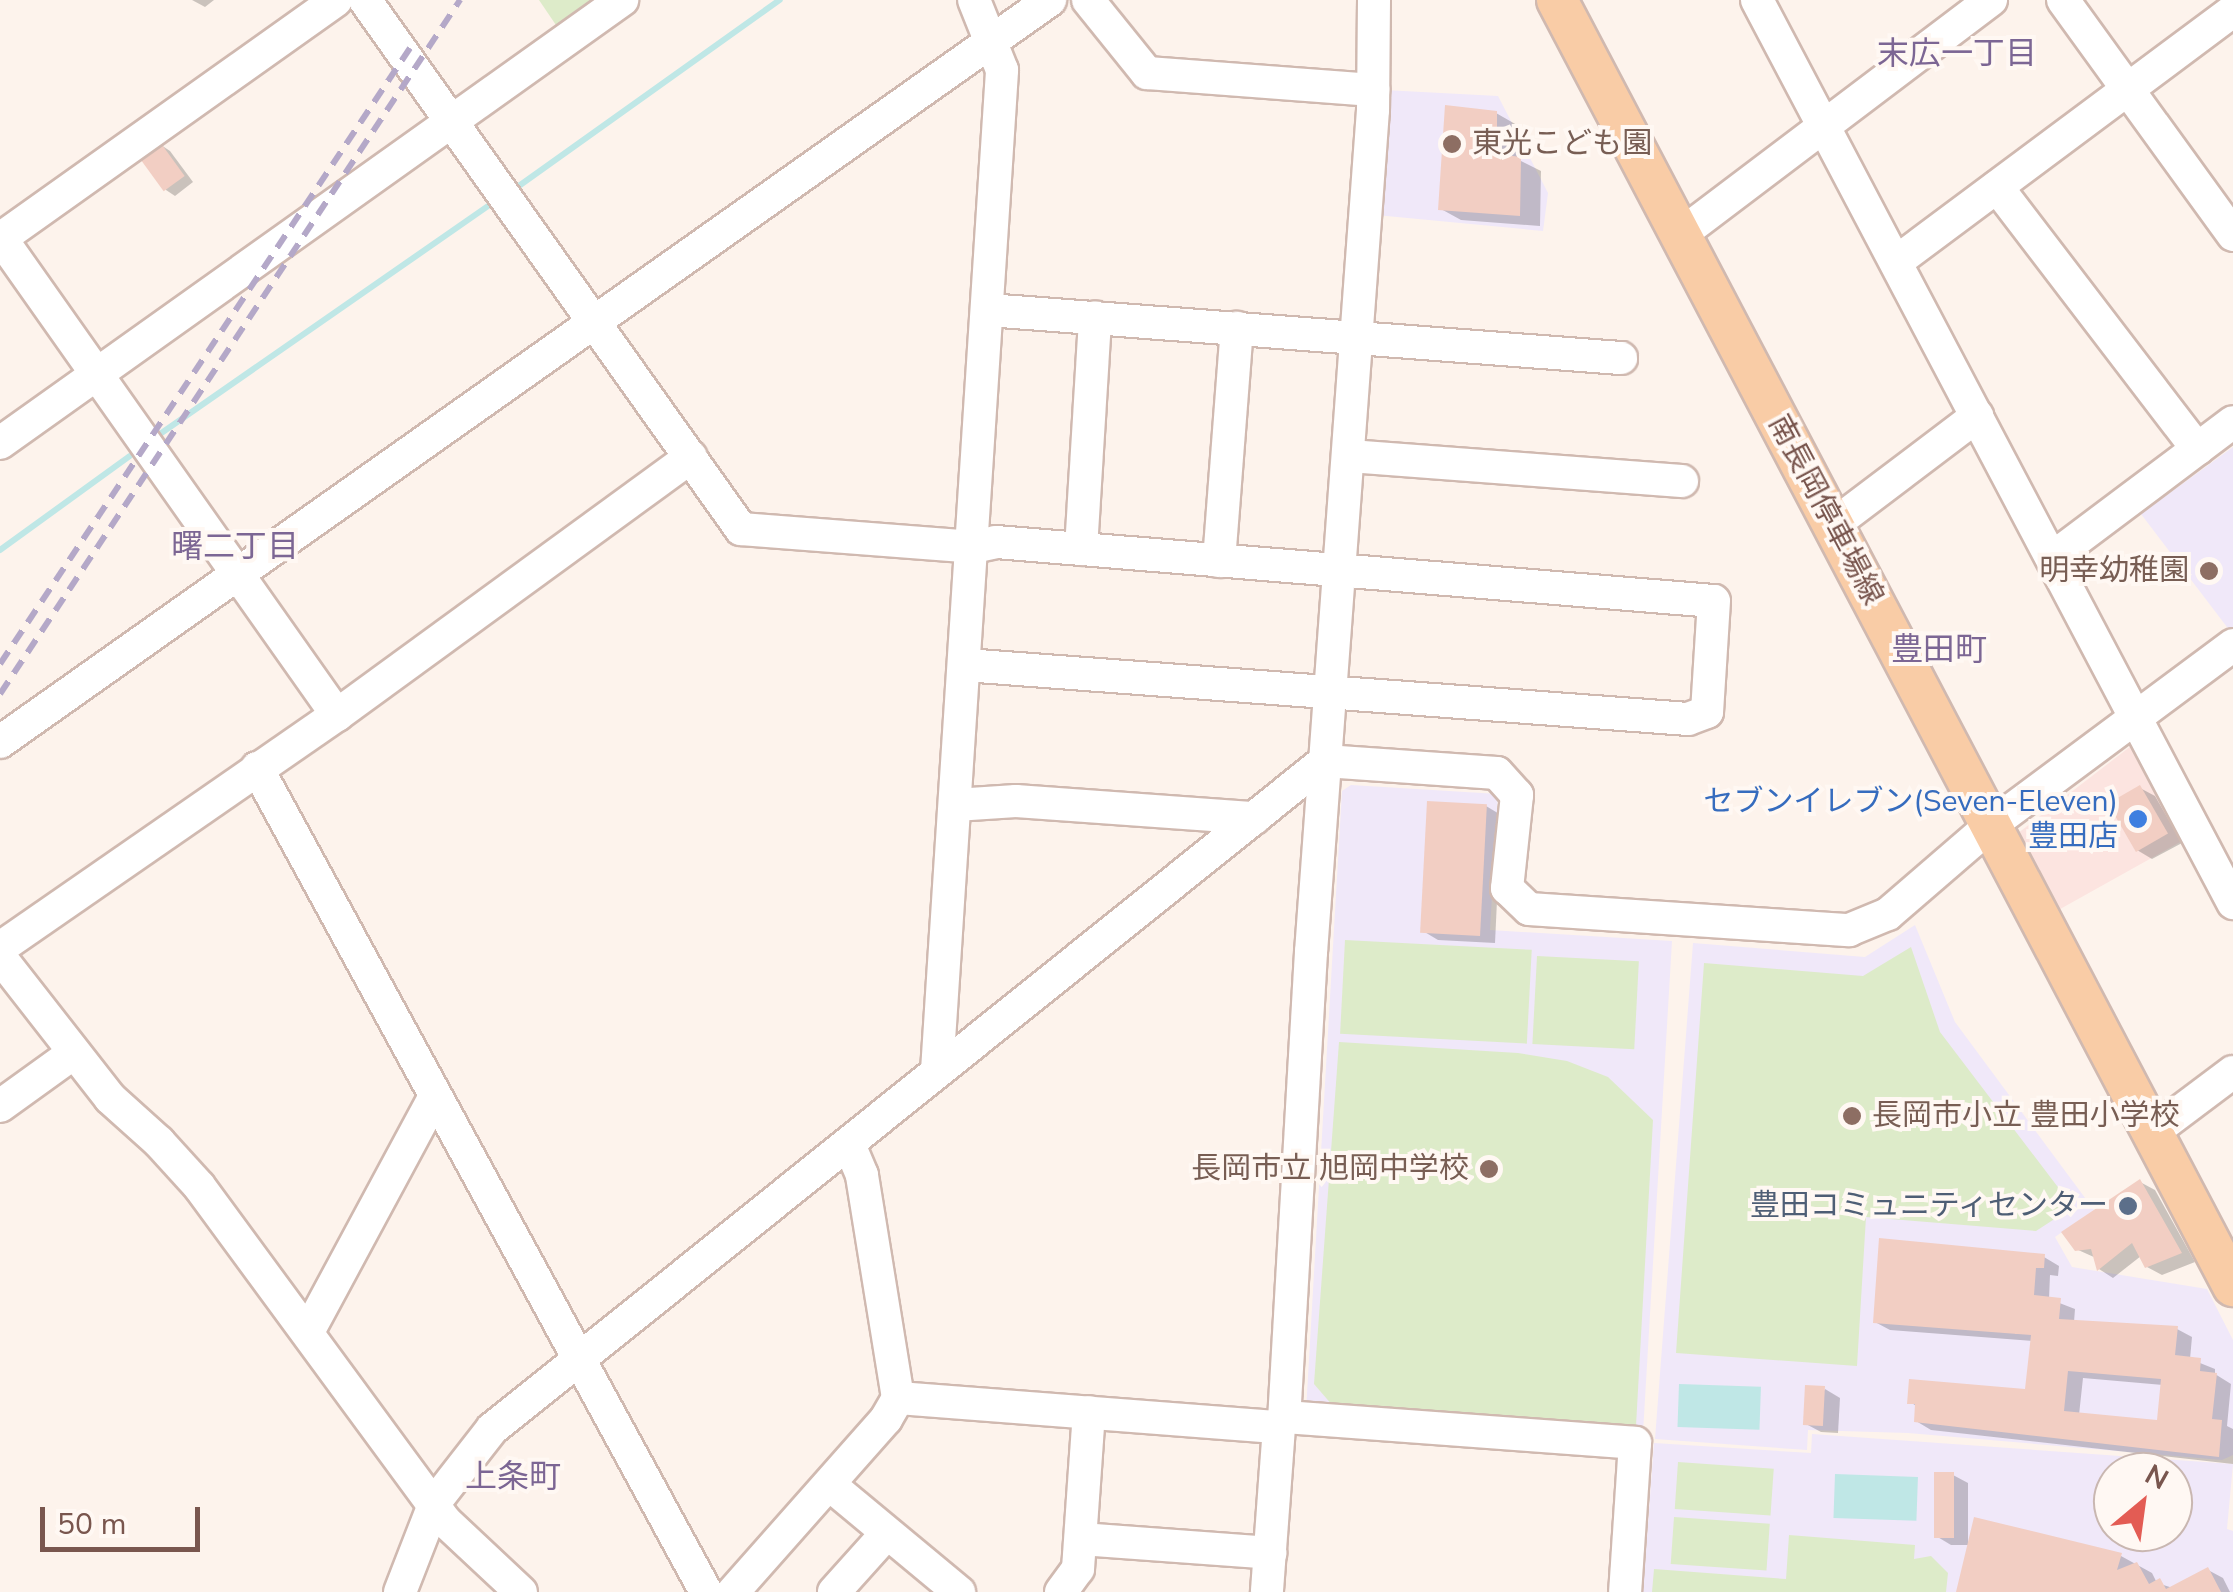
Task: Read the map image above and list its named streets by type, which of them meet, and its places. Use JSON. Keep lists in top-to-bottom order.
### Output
{
  "streets": {
    "main road": ["南長岡停車場線"]
  },
  "districts": [
    "末広一丁目",
    "曙二丁目",
    "豊田町",
    "上条町"
  ],
  "places": [
    "東光こども園",
    "明幸幼稚園",
    "セブンイレブン(Seven-Eleven) 豊田店",
    "長岡市小立 豊田小学校",
    "長岡市立 旭岡中学校",
    "豊田コミュニティセンター"
  ],
  "scale_bar": "50 m",
  "north": "top right"
}
